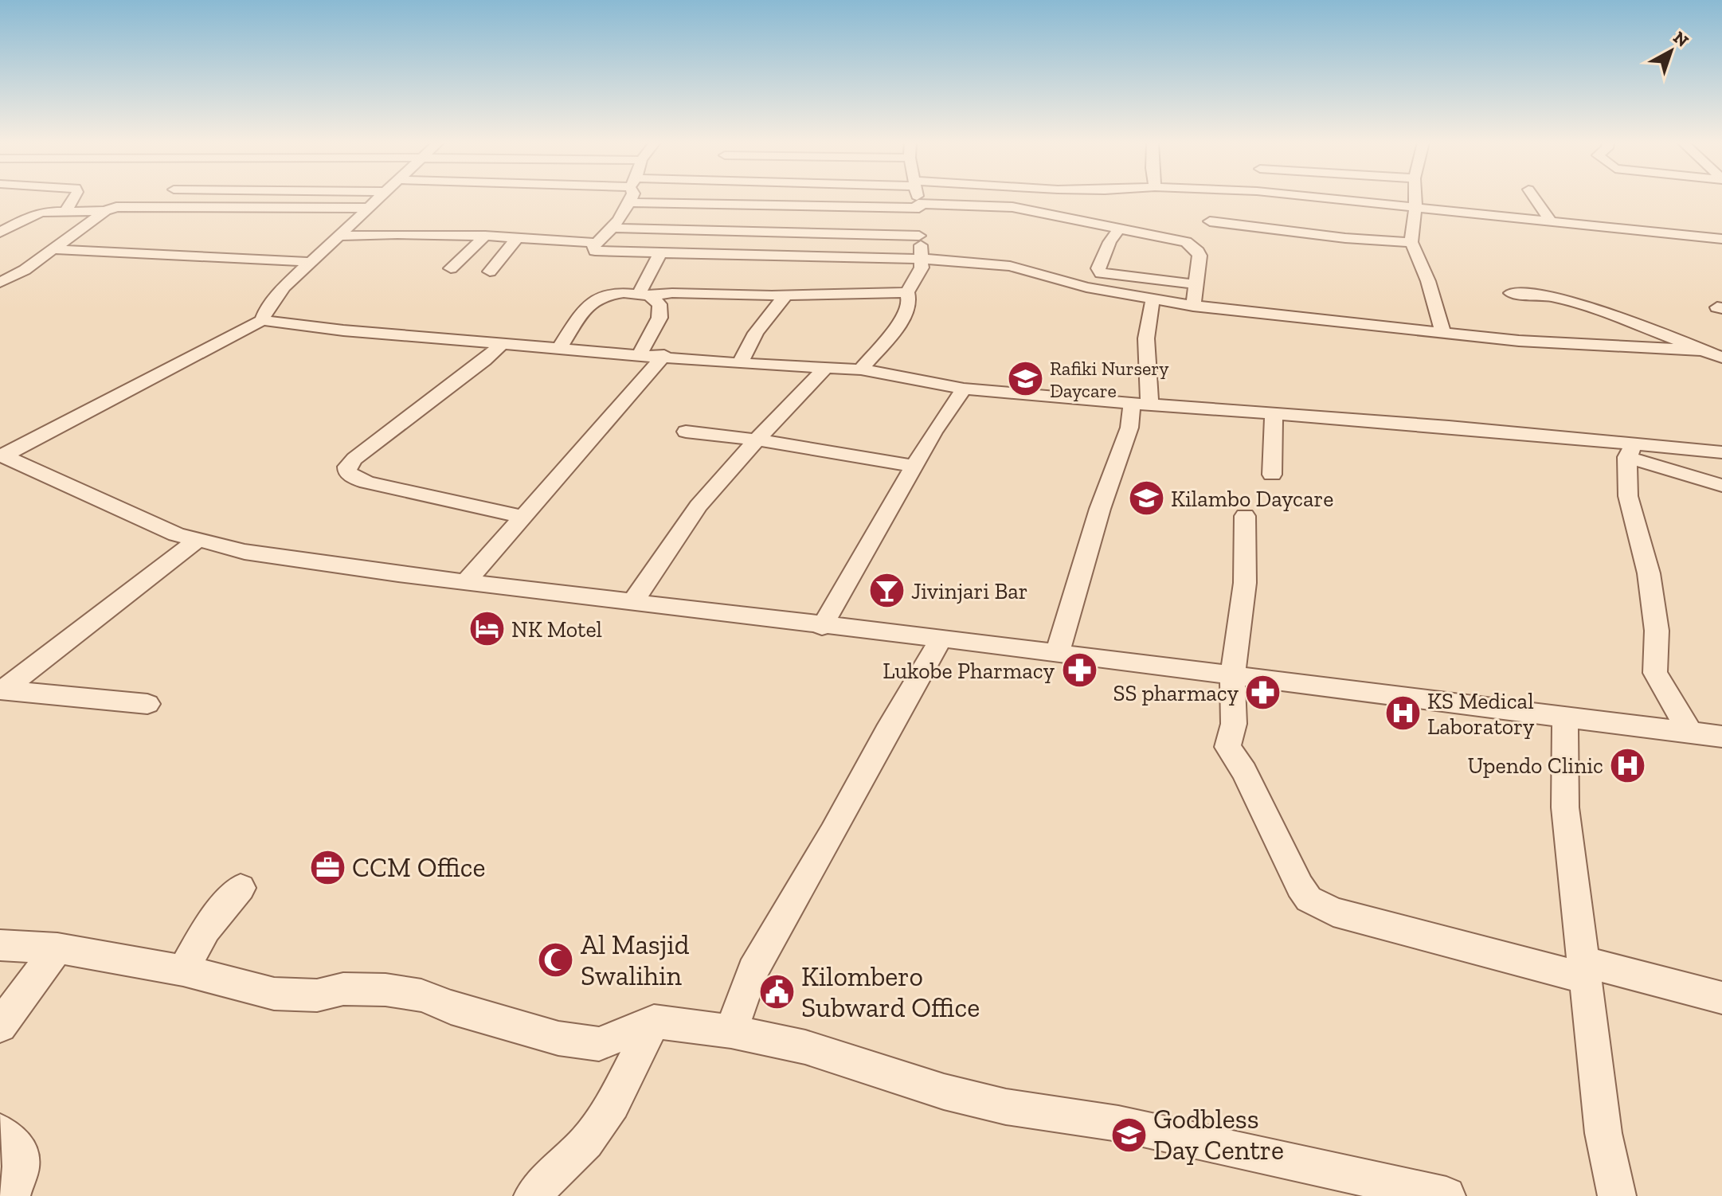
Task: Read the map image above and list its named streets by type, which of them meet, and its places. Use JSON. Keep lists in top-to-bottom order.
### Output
{
  "places": {
    "school or university": ["Rafiki Nursery Daycare", "Kilambo Daycare", "Godbless Day Centre"],
    "bar": ["Jivinjari Bar"],
    "hotel": ["NK Motel"],
    "pharmacy": ["Lukobe Pharmacy", "SS pharmacy"],
    "hospital": ["KS Medical Laboratory", "Upendo Clinic"],
    "office": ["CCM Office"],
    "mosque": ["Al Masjid Swalihin"],
    "public building": ["Kilombero Subward Office"]
  },
  "north": "top right"
}
